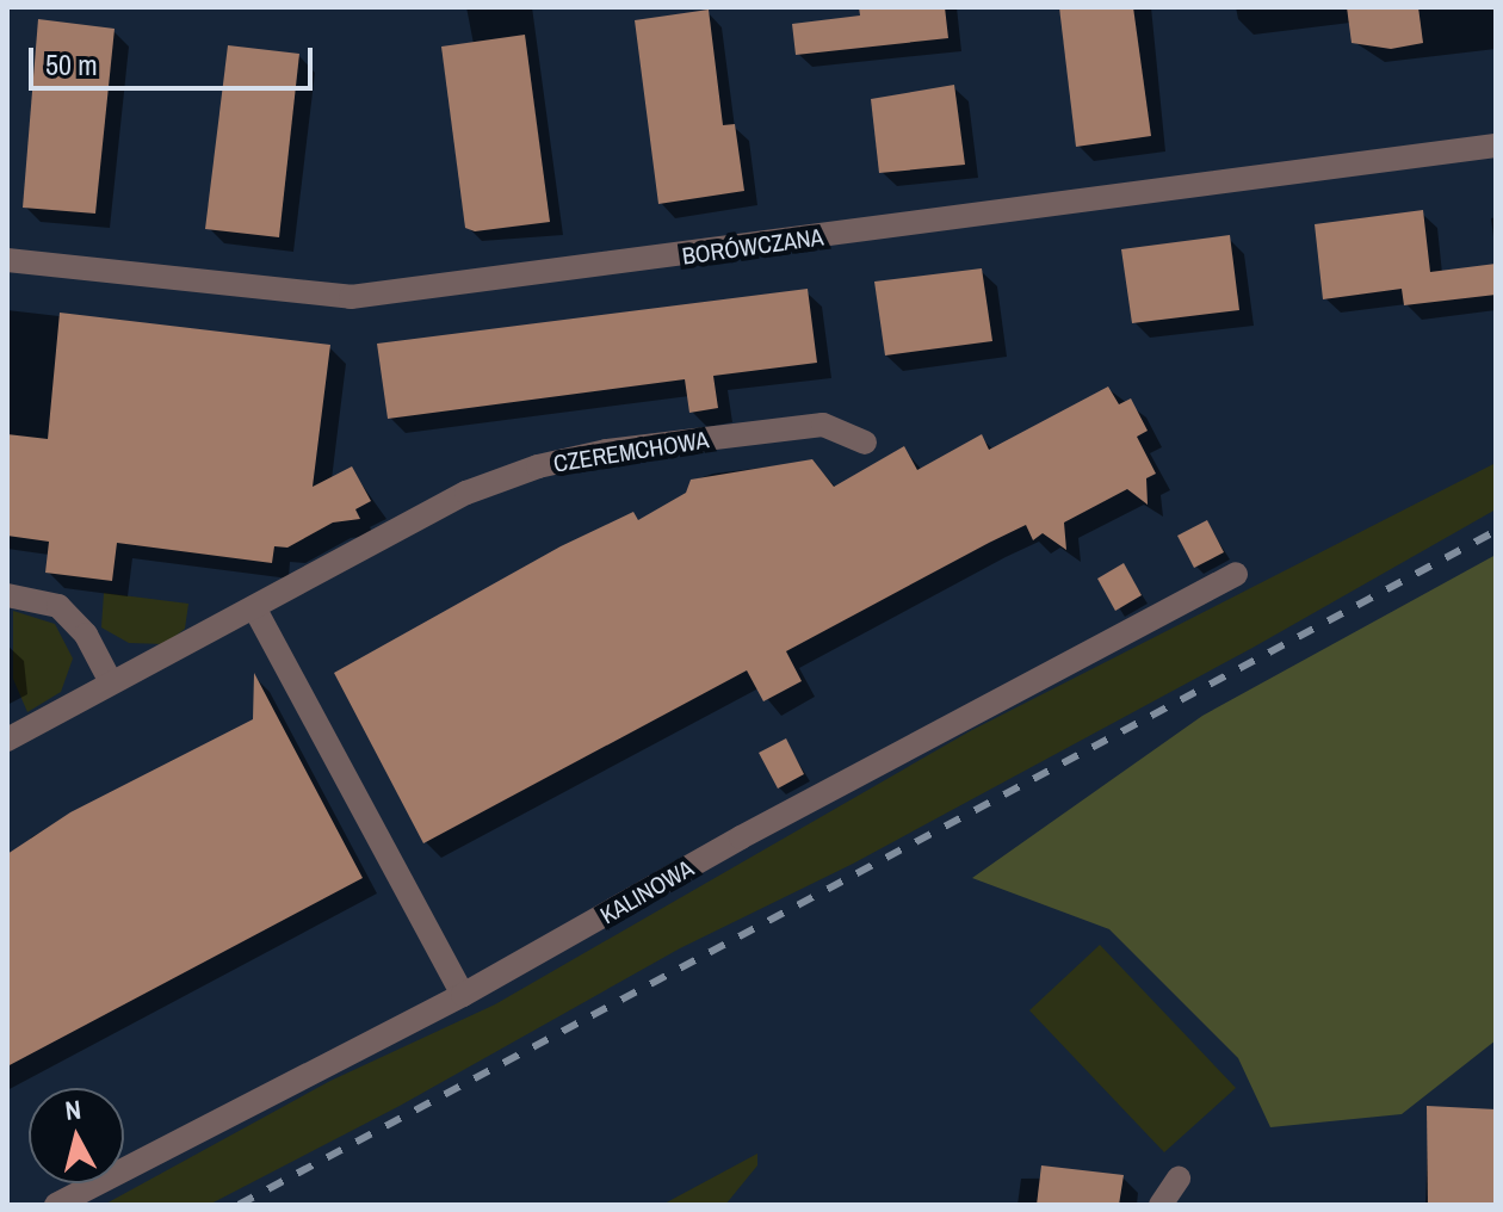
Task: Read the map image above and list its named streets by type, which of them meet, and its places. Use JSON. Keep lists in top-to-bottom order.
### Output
{
  "streets": {
    "street": ["BORÓWCZANA", "CZEREMCHOWA", "KALINOWA"]
  },
  "scale_bar": "50 m",
  "north": "top"
}
